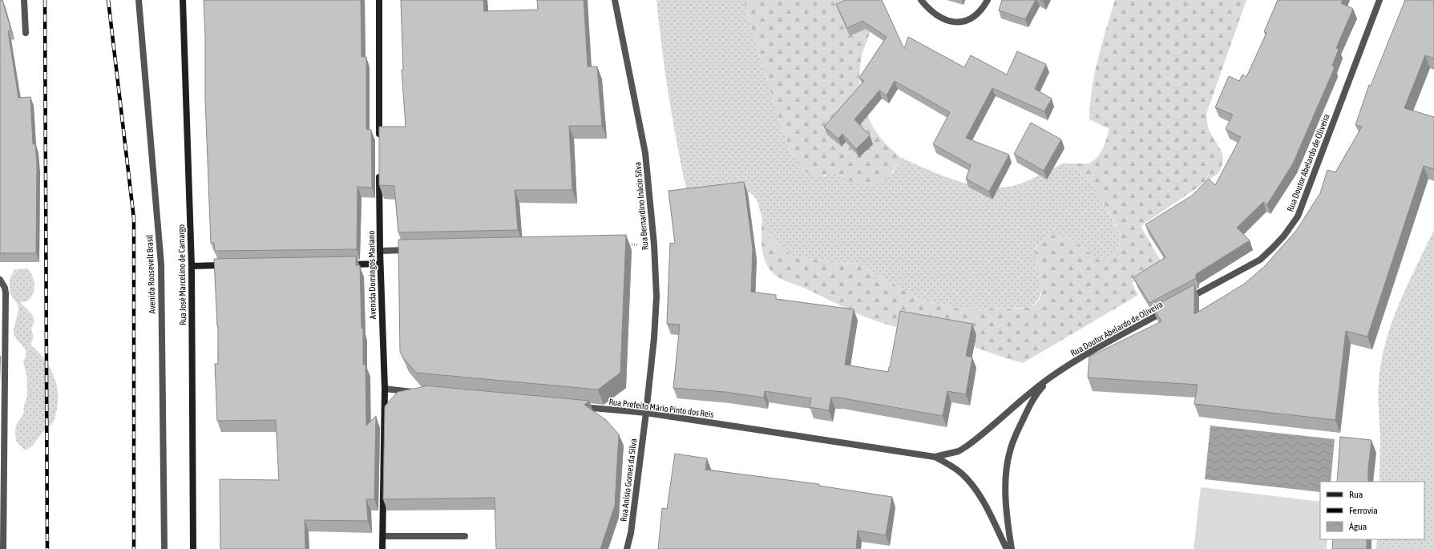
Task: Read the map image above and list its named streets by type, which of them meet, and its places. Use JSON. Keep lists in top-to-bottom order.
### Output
{
  "streets": {
    "main road": ["Rua José Marcelino de Camargo", "Avenida Domingos Mariano"],
    "street": [
      "Rua Doutor Abelardo de Oliveira",
      "Rua Bernardino Inácio Silva",
      "Avenida Roosevelt Brasil",
      "Rua Prefeito Mário Pinto dos Reis",
      "Rua Anísio Gomes da Silva"
    ]
  },
  "crossings": [
    ["Rua Doutor Abelardo de Oliveira", "Rua Prefeito Mário Pinto dos Reis"],
    ["Rua Bernardino Inácio Silva", "Rua Prefeito Mário Pinto dos Reis"],
    ["Rua Bernardino Inácio Silva", "Rua Anísio Gomes da Silva"],
    ["Rua Prefeito Mário Pinto dos Reis", "Rua Anísio Gomes da Silva"]
  ],
  "legend": ["Rua", "Ferrovia", "Água"]
}
